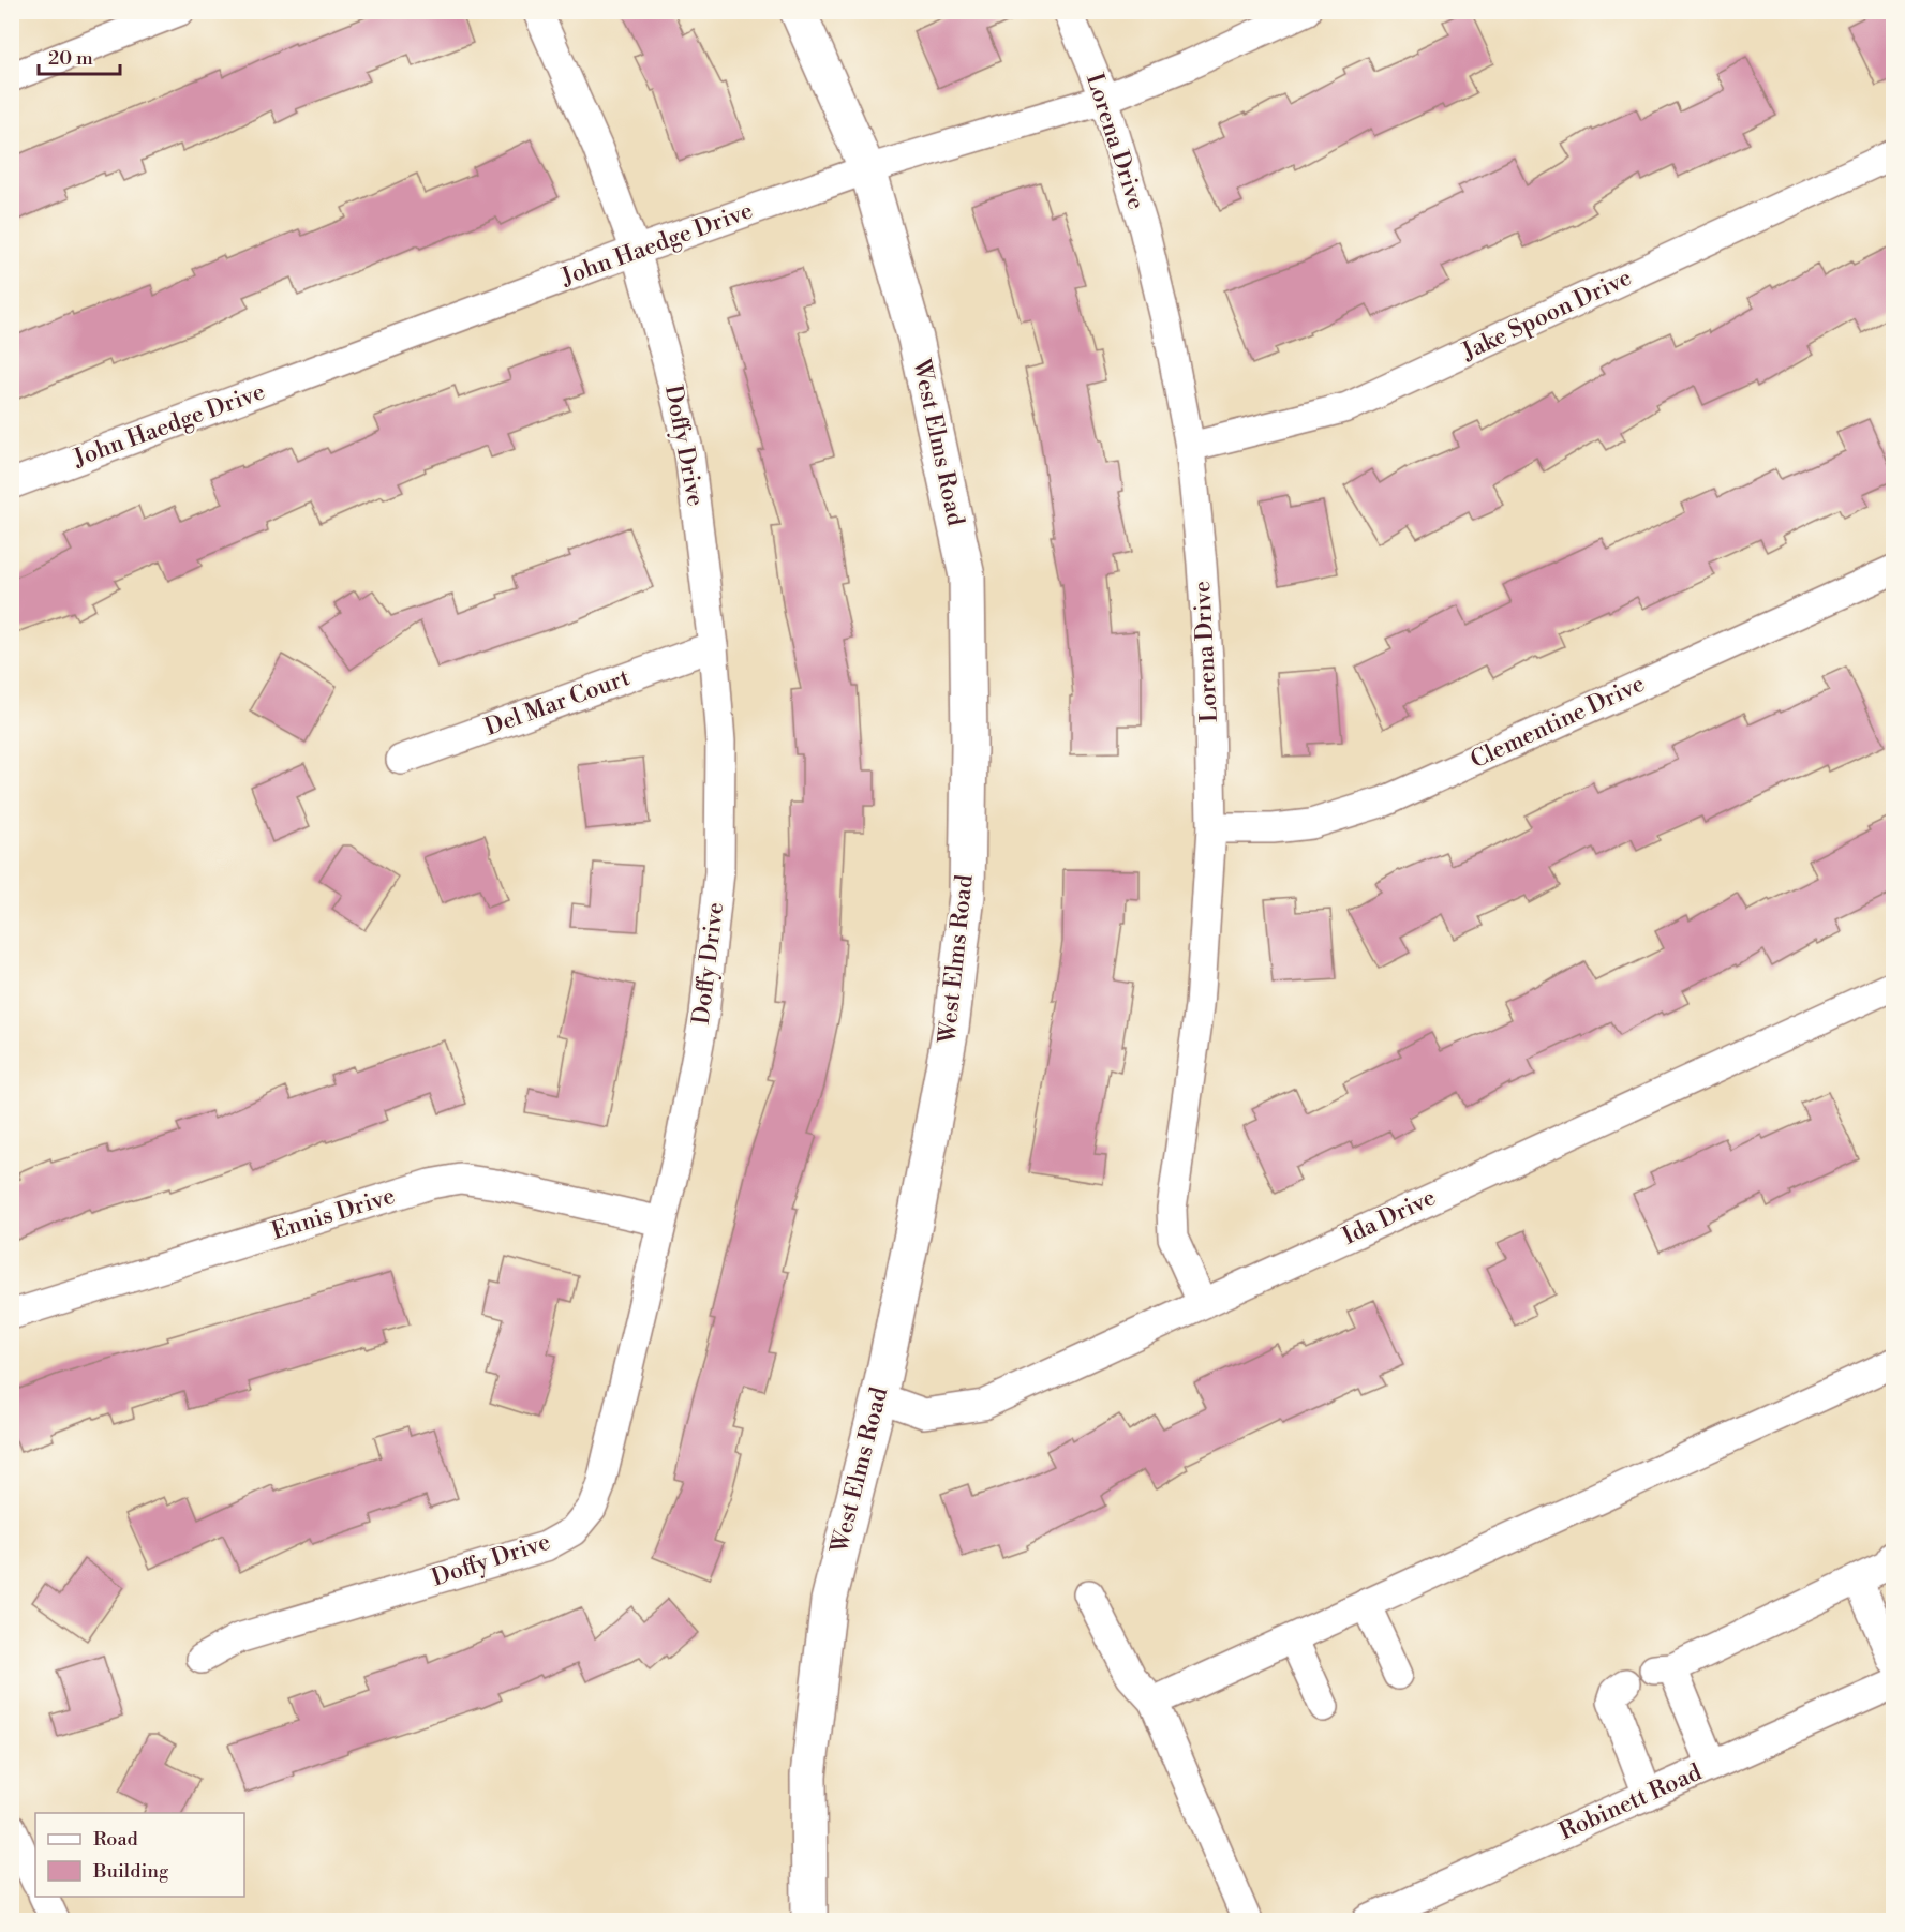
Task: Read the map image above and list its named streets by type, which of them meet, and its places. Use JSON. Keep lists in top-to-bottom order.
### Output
{
  "streets": {
    "main road": ["West Elms Road"],
    "street": [
      "Lorena Drive",
      "John Haedge Drive",
      "Jake Spoon Drive",
      "Doffy Drive",
      "Del Mar Court",
      "Clementine Drive",
      "Ennis Drive",
      "Ida Drive",
      "Robinett Road"
    ]
  },
  "crossings": [
    ["Lorena Drive", "John Haedge Drive"],
    ["Lorena Drive", "Jake Spoon Drive"],
    ["Lorena Drive", "Clementine Drive"],
    ["Lorena Drive", "Ida Drive"],
    ["John Haedge Drive", "West Elms Road"],
    ["John Haedge Drive", "Doffy Drive"],
    ["West Elms Road", "Ida Drive"],
    ["Doffy Drive", "Del Mar Court"],
    ["Doffy Drive", "Ennis Drive"]
  ],
  "legend": ["Road", "Building"],
  "scale_bar": "20 m"
}
